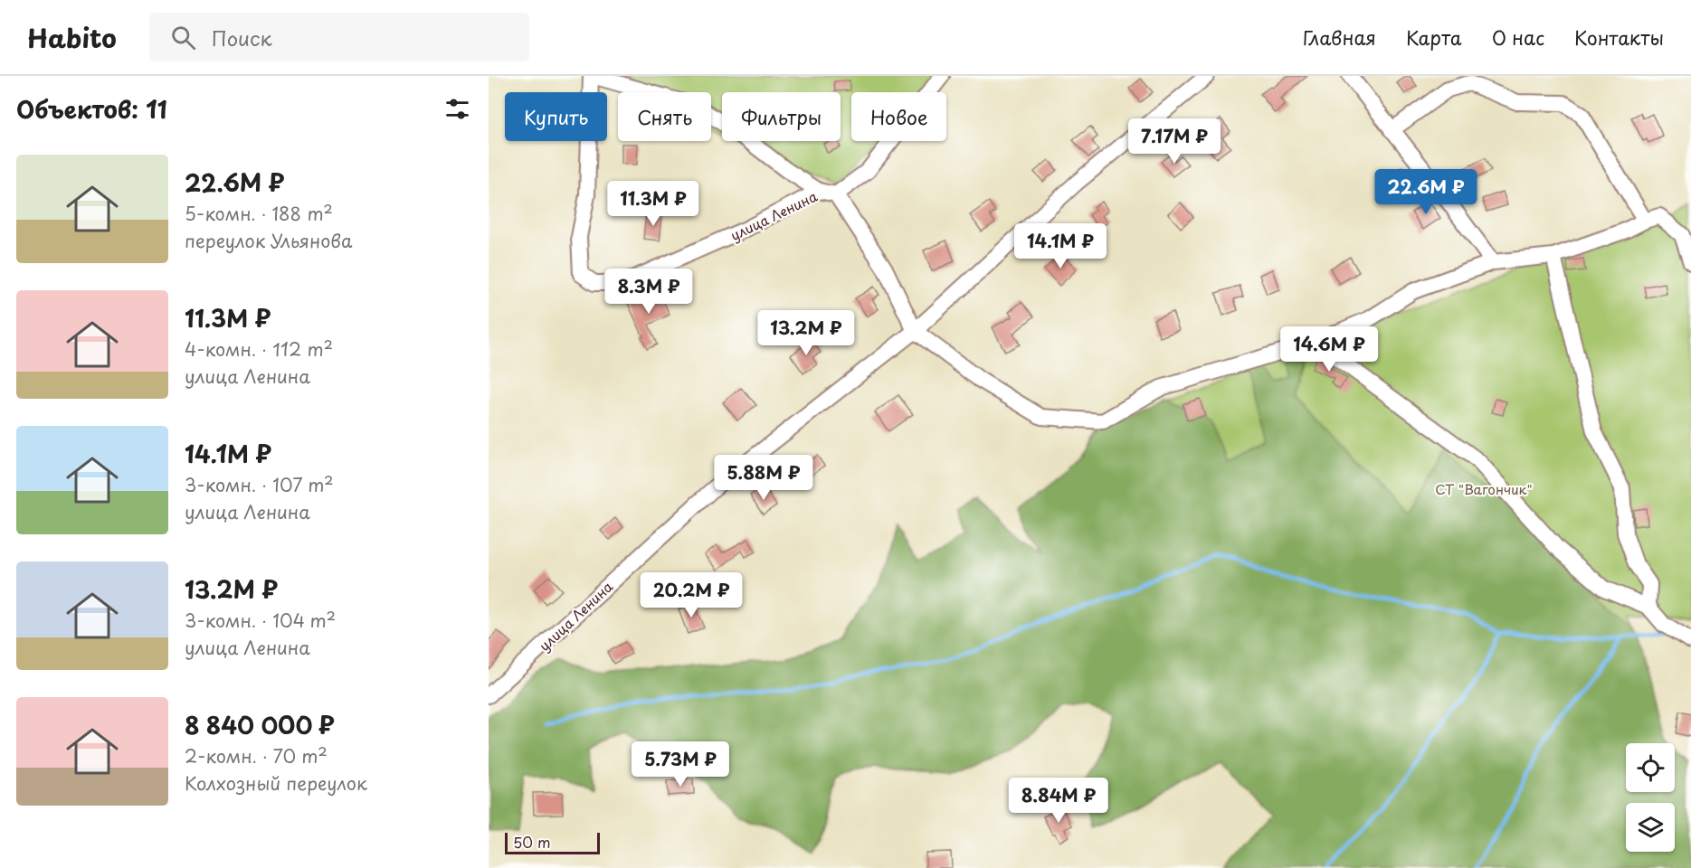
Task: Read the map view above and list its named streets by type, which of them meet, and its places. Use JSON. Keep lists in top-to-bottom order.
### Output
{
  "streets": {
    "street": ["улица Ленина"]
  },
  "parks": ["СТ \"Вагончик\""],
  "scale_bar": "50 m",
  "page": {
    "header": "Habito",
    "search": "Поиск",
    "nav": [
      "Главная",
      "Карта",
      "О нас",
      "Контакты"
    ],
    "heading": "Объектов: 11",
    "chip": [
      "Купить",
      "Снять",
      "Фильтры",
      "Новое"
    ],
    "price": [
      "7.17M ₽",
      "22.6M ₽",
      "11.3M ₽",
      "14.1M ₽",
      "8.3M ₽",
      "13.2M ₽",
      "14.6M ₽",
      "5.88M ₽",
      "20.2M ₽",
      "5.73M ₽",
      "8.84M ₽"
    ],
    "list": [
      {
        "name": "22.6M ₽",
        "note": "5-комн. · 188 m² · переулок Ульянова"
      },
      {
        "name": "11.3M ₽",
        "note": "4-комн. · 112 m² · улица Ленина"
      },
      {
        "name": "14.1M ₽",
        "note": "3-комн. · 107 m² · улица Ленина"
      },
      {
        "name": "13.2M ₽",
        "note": "3-комн. · 104 m² · улица Ленина"
      },
      {
        "name": "8 840 000 ₽",
        "note": "2-комн. · 70 m² · Колхозный переулок"
      }
    ],
    "scale": "50 m"
  }
}
